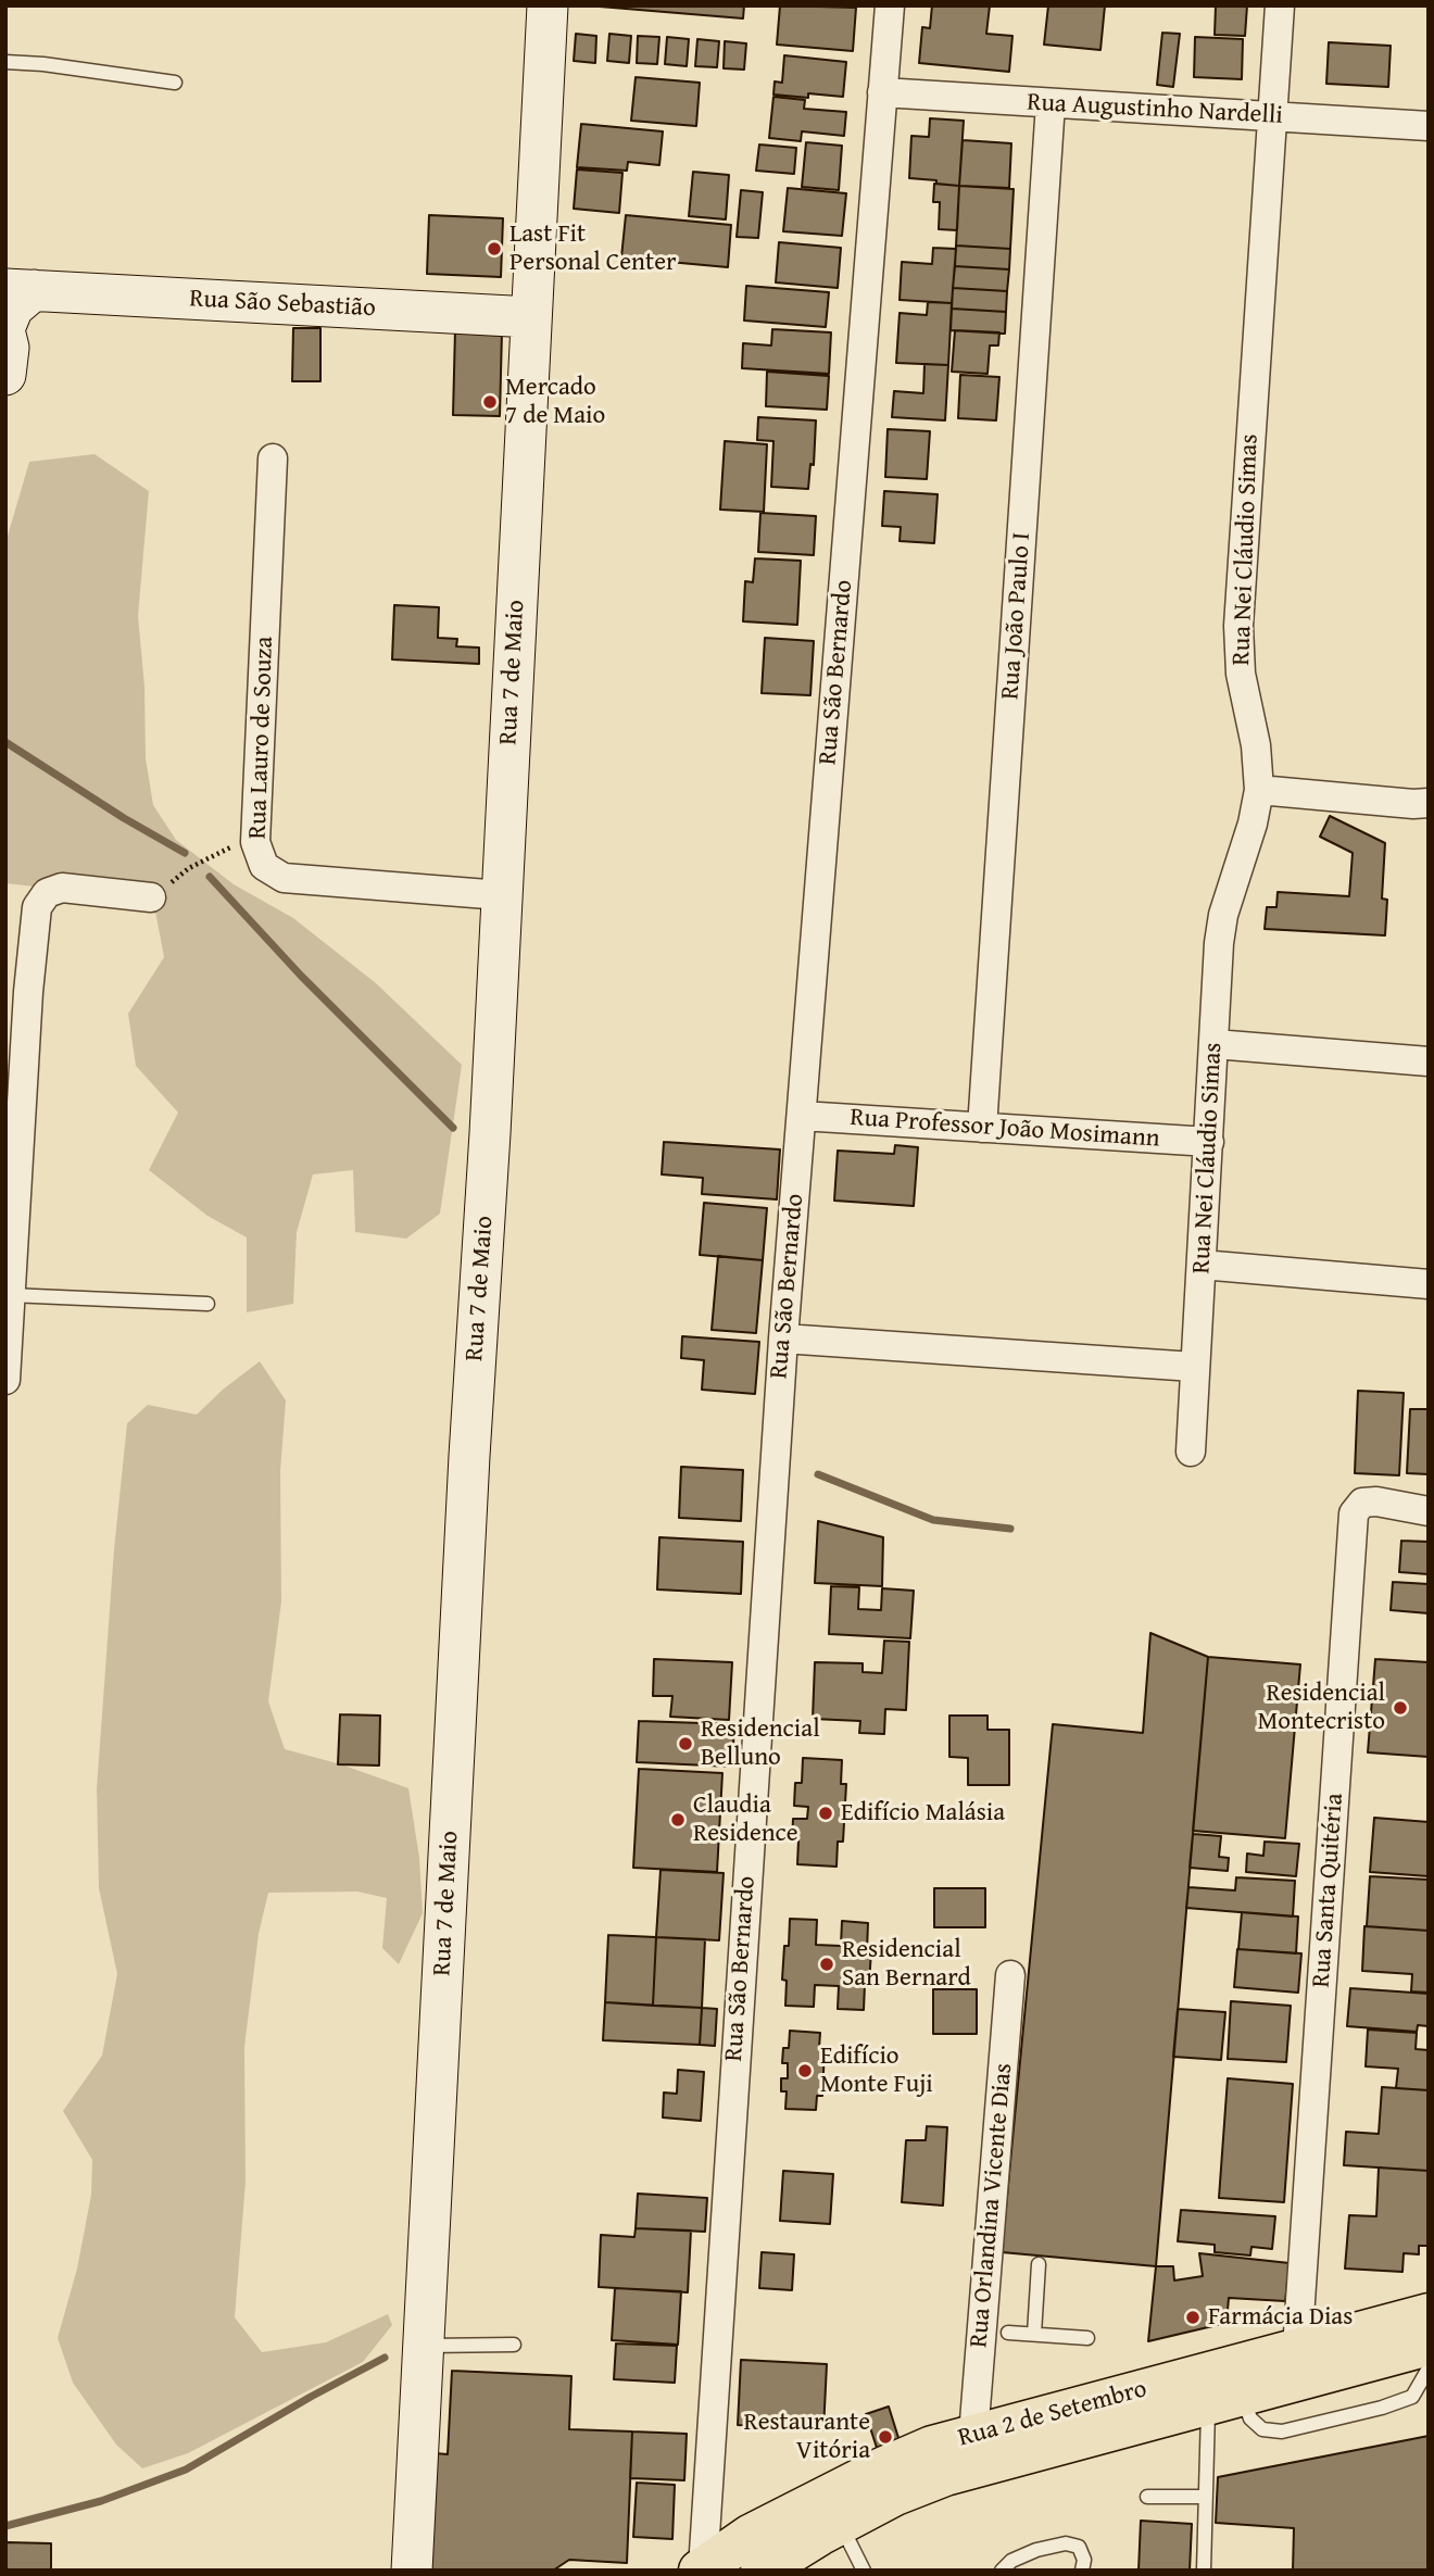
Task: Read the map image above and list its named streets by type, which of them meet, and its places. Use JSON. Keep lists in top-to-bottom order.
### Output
{
  "streets": {
    "main road": ["Rua 2 de Setembro"],
    "street": [
      "Rua Augustinho Nardelli",
      "Rua São Sebastião",
      "Rua Nei Cláudio Simas",
      "Rua João Paulo I",
      "Rua 7 de Maio",
      "Rua São Bernardo",
      "Rua Lauro de Souza",
      "Rua Professor João Mosimann",
      "Rua Santa Quitéria",
      "Rua Orlandina Vicente Dias"
    ]
  },
  "crossings": [
    ["Rua Augustinho Nardelli", "Rua Nei Cláudio Simas"],
    ["Rua Augustinho Nardelli", "Rua João Paulo I"],
    ["Rua Augustinho Nardelli", "Rua São Bernardo"],
    ["Rua São Sebastião", "Rua 7 de Maio"],
    ["Rua Nei Cláudio Simas", "Rua Professor João Mosimann"],
    ["Rua João Paulo I", "Rua Professor João Mosimann"],
    ["Rua 7 de Maio", "Rua Lauro de Souza"],
    ["Rua São Bernardo", "Rua Professor João Mosimann"],
    ["Rua São Bernardo", "Rua 2 de Setembro"],
    ["Rua Santa Quitéria", "Rua 2 de Setembro"],
    ["Rua Orlandina Vicente Dias", "Rua 2 de Setembro"]
  ],
  "places": [
    "Last Fit Personal Center",
    "Mercado 7 de Maio",
    "Residencial Montecristo",
    "Residencial Belluno",
    "Edifício Malásia",
    "Claudia Residence",
    "Residencial San Bernard",
    "Edifício Monte Fuji",
    "Farmácia Dias",
    "Restaurante Vitória"
  ]
}
